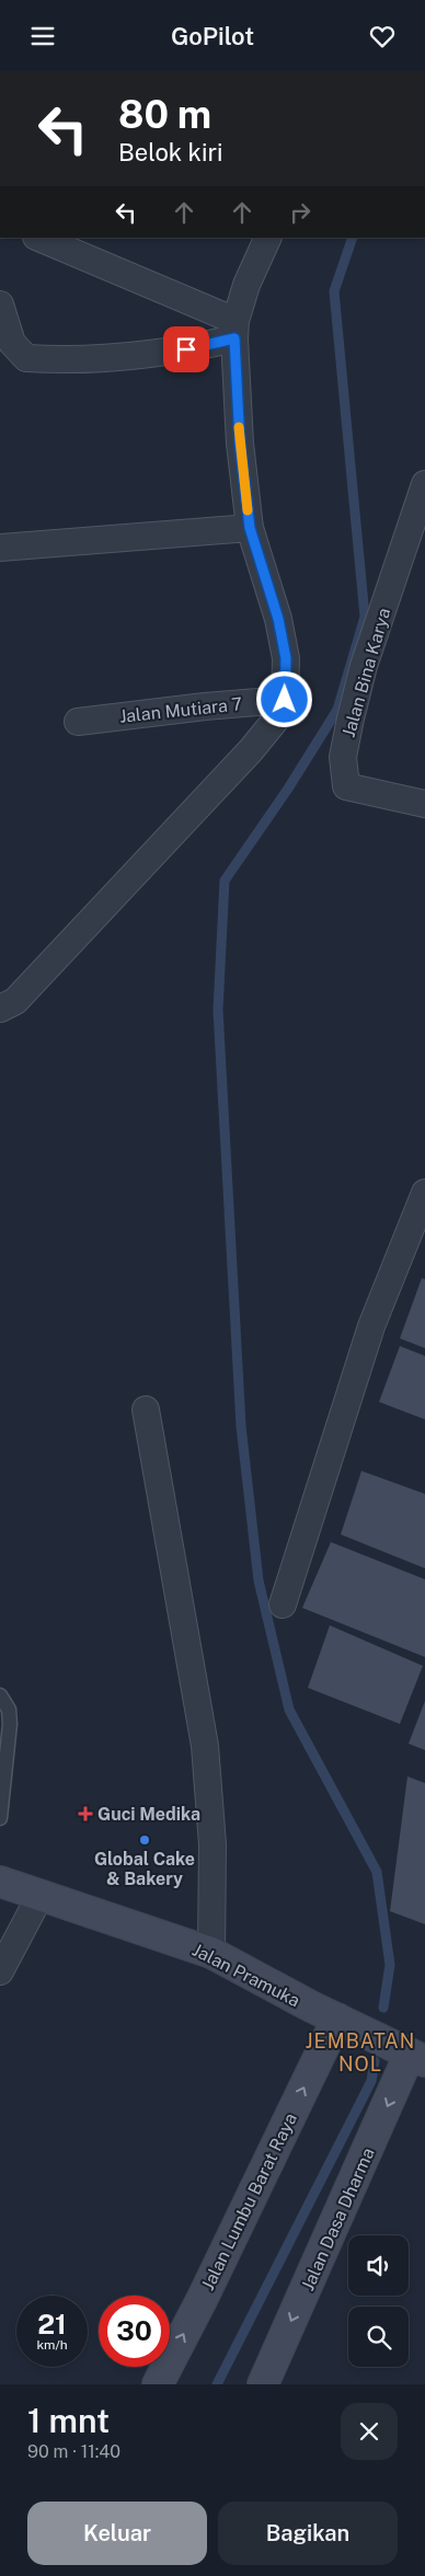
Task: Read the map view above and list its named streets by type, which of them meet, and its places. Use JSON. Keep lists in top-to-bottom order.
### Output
{
  "streets": {
    "street": [
      "Jalan Bina Karya",
      "Jalan Mutiara 7",
      "Jalan Pramuka",
      "Jalan Lumbu Barat Raya",
      "Jalan Dasa Dharma"
    ]
  },
  "crossings": [
    ["Jalan Pramuka", "Jalan Lumbu Barat Raya"],
    ["Jalan Pramuka", "Jalan Dasa Dharma"]
  ],
  "one_way": ["Jalan Lumbu Barat Raya", "Jalan Dasa Dharma"],
  "districts": ["JEMBATAN NOL"],
  "places": {
    "health": ["Guci Medika"],
    "other": ["Global Cake & Bakery"]
  },
  "page": {
    "header": "GoPilot",
    "turn": ["80 m", "Belok kiri"],
    "speed": "21 km/h",
    "limit": "30",
    "heading": ["1 mnt", "90 m · 11:40"],
    "buttons": ["Keluar", "Bagikan"]
  }
}
